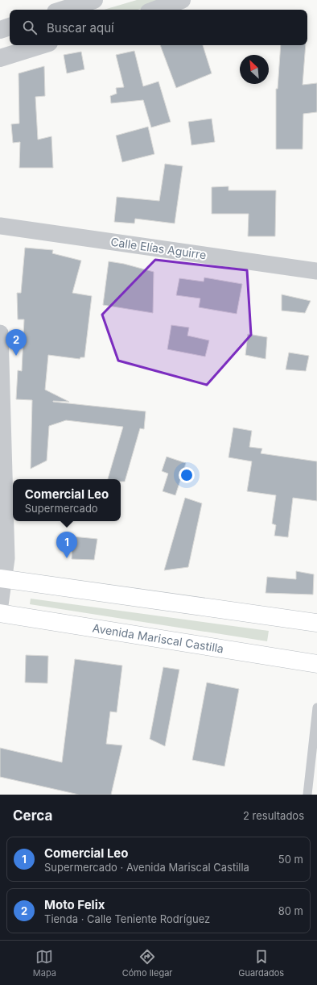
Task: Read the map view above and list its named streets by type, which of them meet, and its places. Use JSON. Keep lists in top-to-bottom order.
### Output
{
  "streets": {
    "main road": ["Avenida Mariscal Castilla"],
    "street": ["Calle Elías Aguirre"]
  },
  "north": "top left",
  "page": {
    "search": "Buscar aquí",
    "pins": ["2", "1"],
    "popup": ["Comercial Leo", "Supermercado"],
    "heading": ["Cerca", "2 resultados"],
    "list": [
      {
        "mark": "1",
        "name": "Comercial Leo",
        "note": "Supermercado · Avenida Mariscal Castilla",
        "value": "50 m"
      },
      {
        "mark": "2",
        "name": "Moto Felix",
        "note": "Tienda · Calle Teniente Rodríguez",
        "value": "80 m"
      }
    ],
    "nav": ["Mapa", "Cómo llegar", "Guardados"]
  }
}
